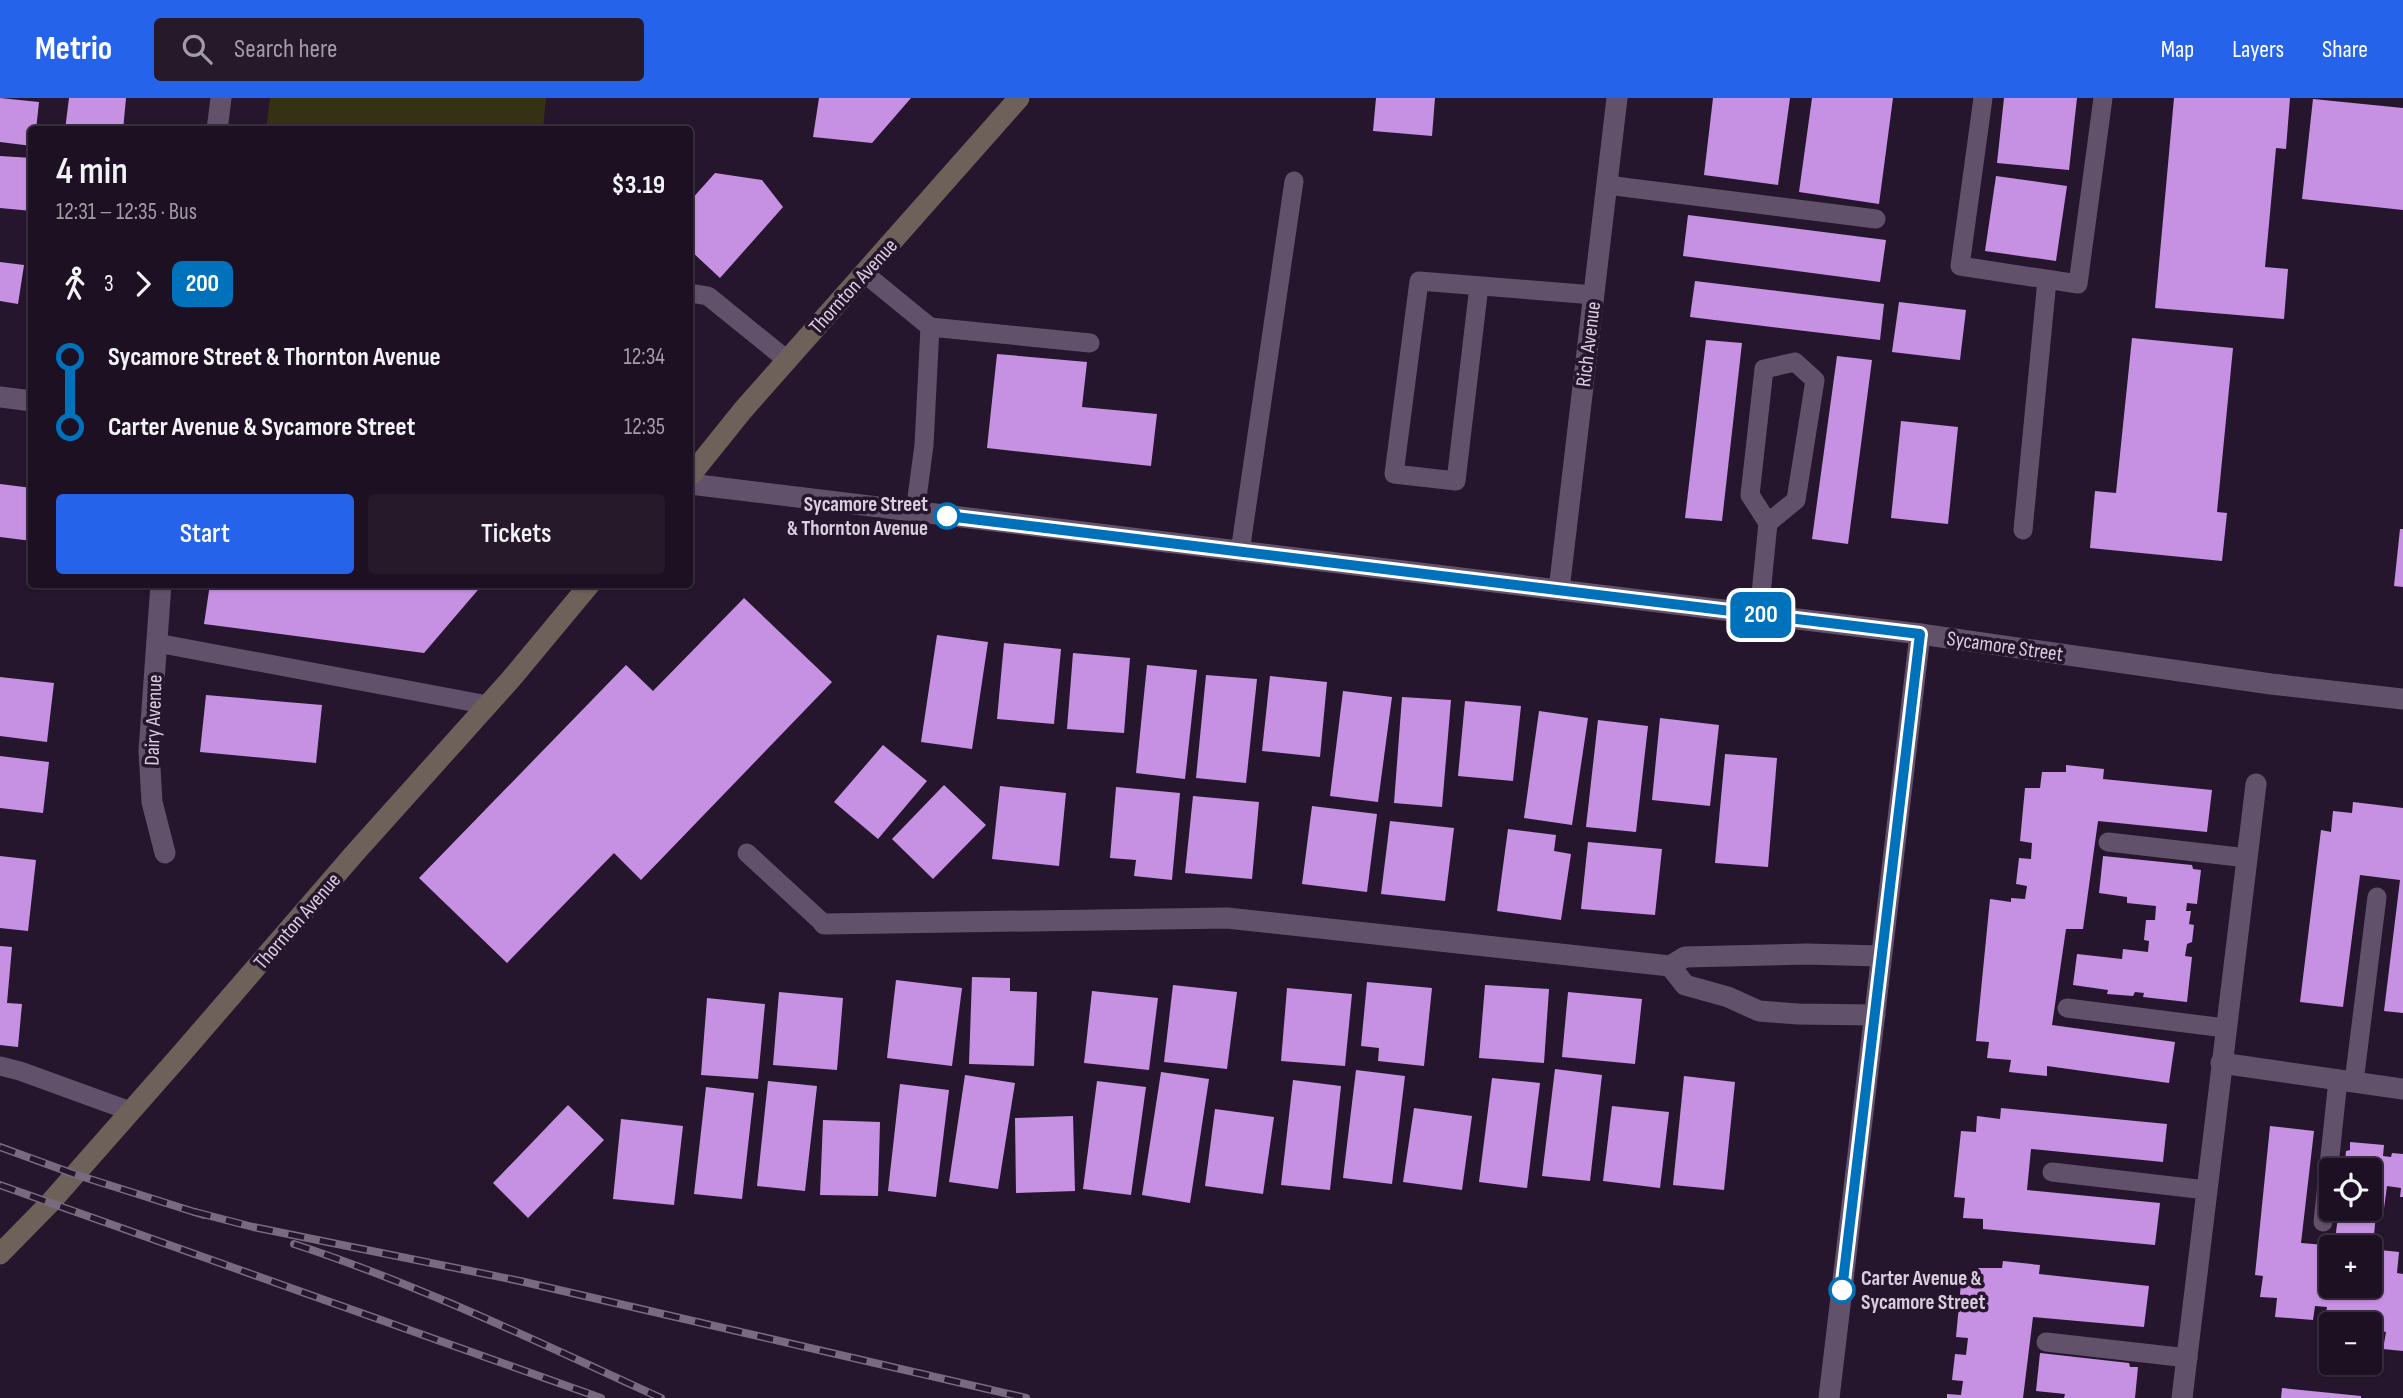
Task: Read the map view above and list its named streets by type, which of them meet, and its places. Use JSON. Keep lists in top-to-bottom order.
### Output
{
  "streets": {
    "main road": ["Thornton Avenue"],
    "street": ["Rich Avenue", "Sycamore Street", "Dairy Avenue"]
  },
  "crossings": [
    ["Rich Avenue", "Sycamore Street"]
  ],
  "places": ["Sycamore Street & Thornton Avenue", "Carter Avenue & Sycamore Street"],
  "lines": ["bus line 200"],
  "page": {
    "header": "Metrio",
    "search": "Search here",
    "nav": ["Map", "Layers", "Share"],
    "on_map": "200",
    "heading": ["4 min", "12:31 – 12:35 · Bus", "$3.19"],
    "legs": ["3", "200"],
    "list": [
      {
        "name": "Sycamore Street & Thornton Avenue",
        "value": "12:34"
      },
      {
        "name": "Carter Avenue & Sycamore Street",
        "value": "12:35"
      }
    ],
    "buttons": ["Start", "Tickets"],
    "map_buttons": ["+", "−"]
  }
}
